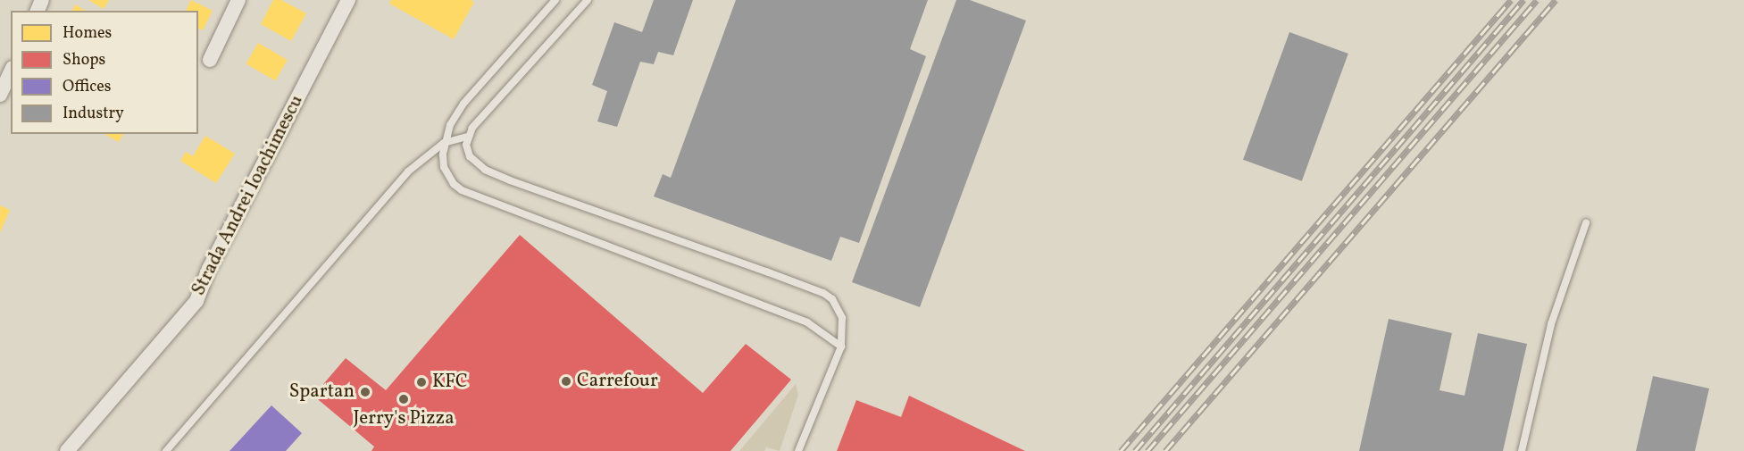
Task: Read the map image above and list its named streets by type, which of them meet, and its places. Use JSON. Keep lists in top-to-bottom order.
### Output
{
  "streets": {
    "street": ["Strada Andrei Ioachimescu"]
  },
  "places": [
    "Carrefour",
    "KFC",
    "Spartan",
    "Jerry's Pizza"
  ],
  "legend": [
    "Homes",
    "Shops",
    "Offices",
    "Industry"
  ]
}
